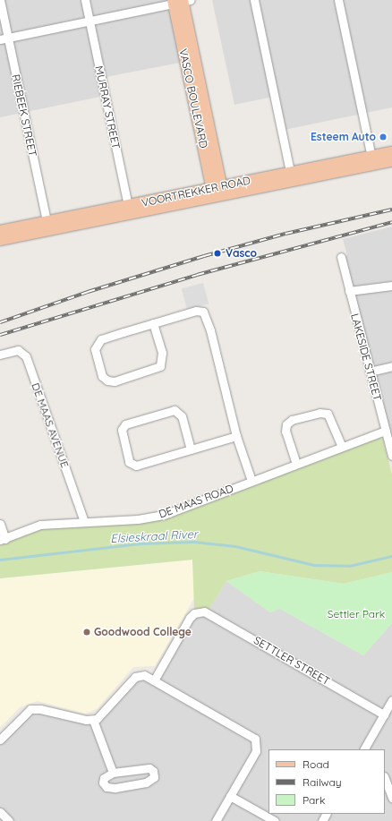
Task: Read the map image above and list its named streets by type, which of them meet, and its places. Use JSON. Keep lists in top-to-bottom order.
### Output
{
  "streets": {
    "main road": ["VASCO BOULEVARD", "VOORTREKKER ROAD"],
    "street": [
      "MURRAY STREET",
      "RIEBEEK STREET",
      "LAKESIDE STREET",
      "DE MAAS AVENUE",
      "DE MAAS ROAD",
      "SETTLER STREET"
    ]
  },
  "crossings": [
    ["VASCO BOULEVARD", "VOORTREKKER ROAD"],
    ["MURRAY STREET", "VOORTREKKER ROAD"],
    ["RIEBEEK STREET", "VOORTREKKER ROAD"],
    ["LAKESIDE STREET", "DE MAAS ROAD"],
    ["DE MAAS AVENUE", "DE MAAS ROAD"]
  ],
  "water": ["Elsieskraal River"],
  "parks": ["Settler Park"],
  "places": ["Esteem Auto", "Vasco", "Goodwood College"],
  "legend": ["Road", "Railway", "Park"]
}
